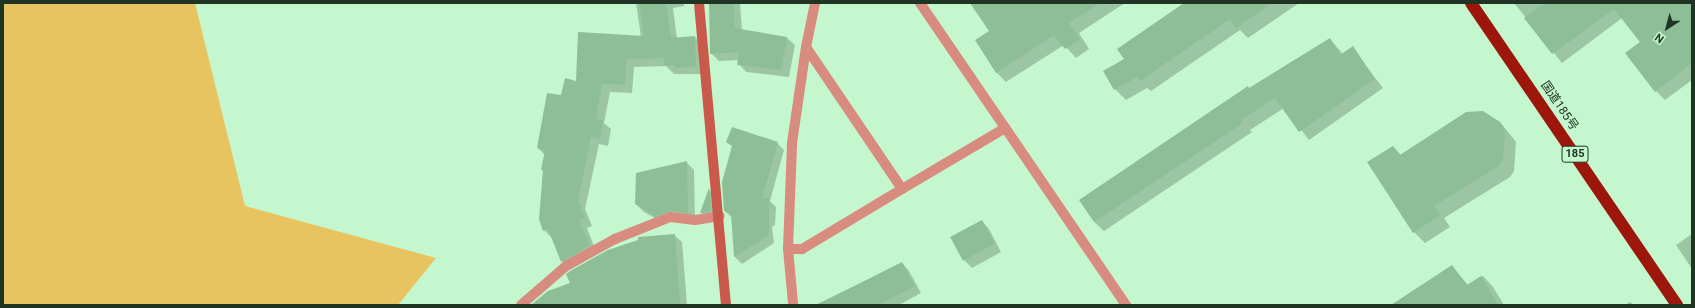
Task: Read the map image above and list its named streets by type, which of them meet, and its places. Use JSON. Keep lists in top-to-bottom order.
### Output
{
  "streets": {
    "highway": ["国道185号", "185"]
  },
  "north": "bottom left"
}
